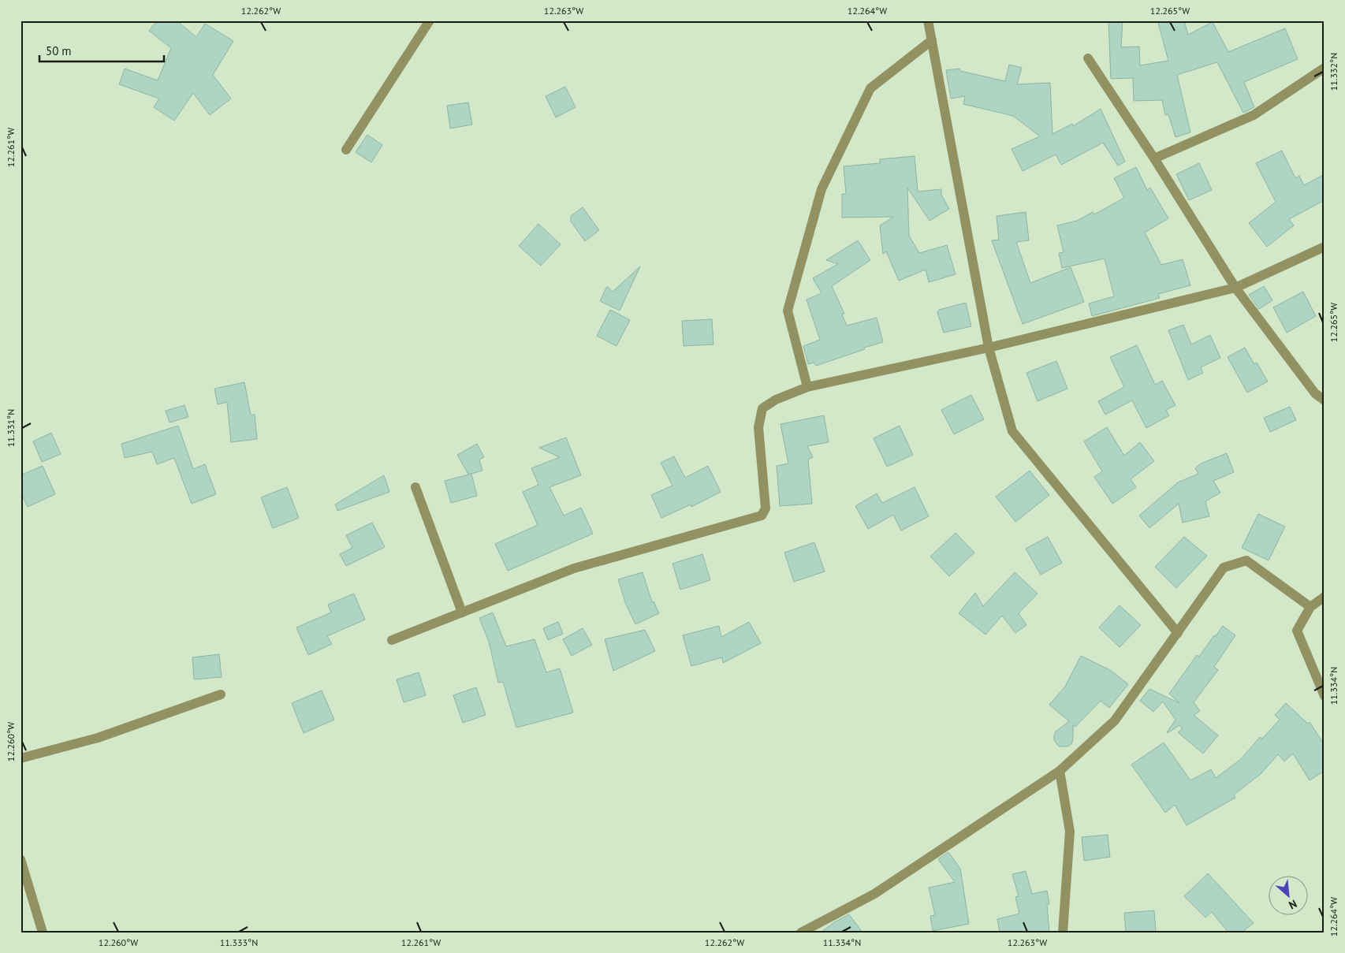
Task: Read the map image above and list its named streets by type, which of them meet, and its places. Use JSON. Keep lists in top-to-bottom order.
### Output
{
  "scale_bar": "50 m",
  "north": "bottom right",
  "coordinates": [
    "12.262°W",
    "12.263°W",
    "12.264°W",
    "12.265°W",
    "11.332°N",
    "12.261°W",
    "11.331°N",
    "11.334°N",
    "12.260°W",
    "11.333°N"
  ]
}
